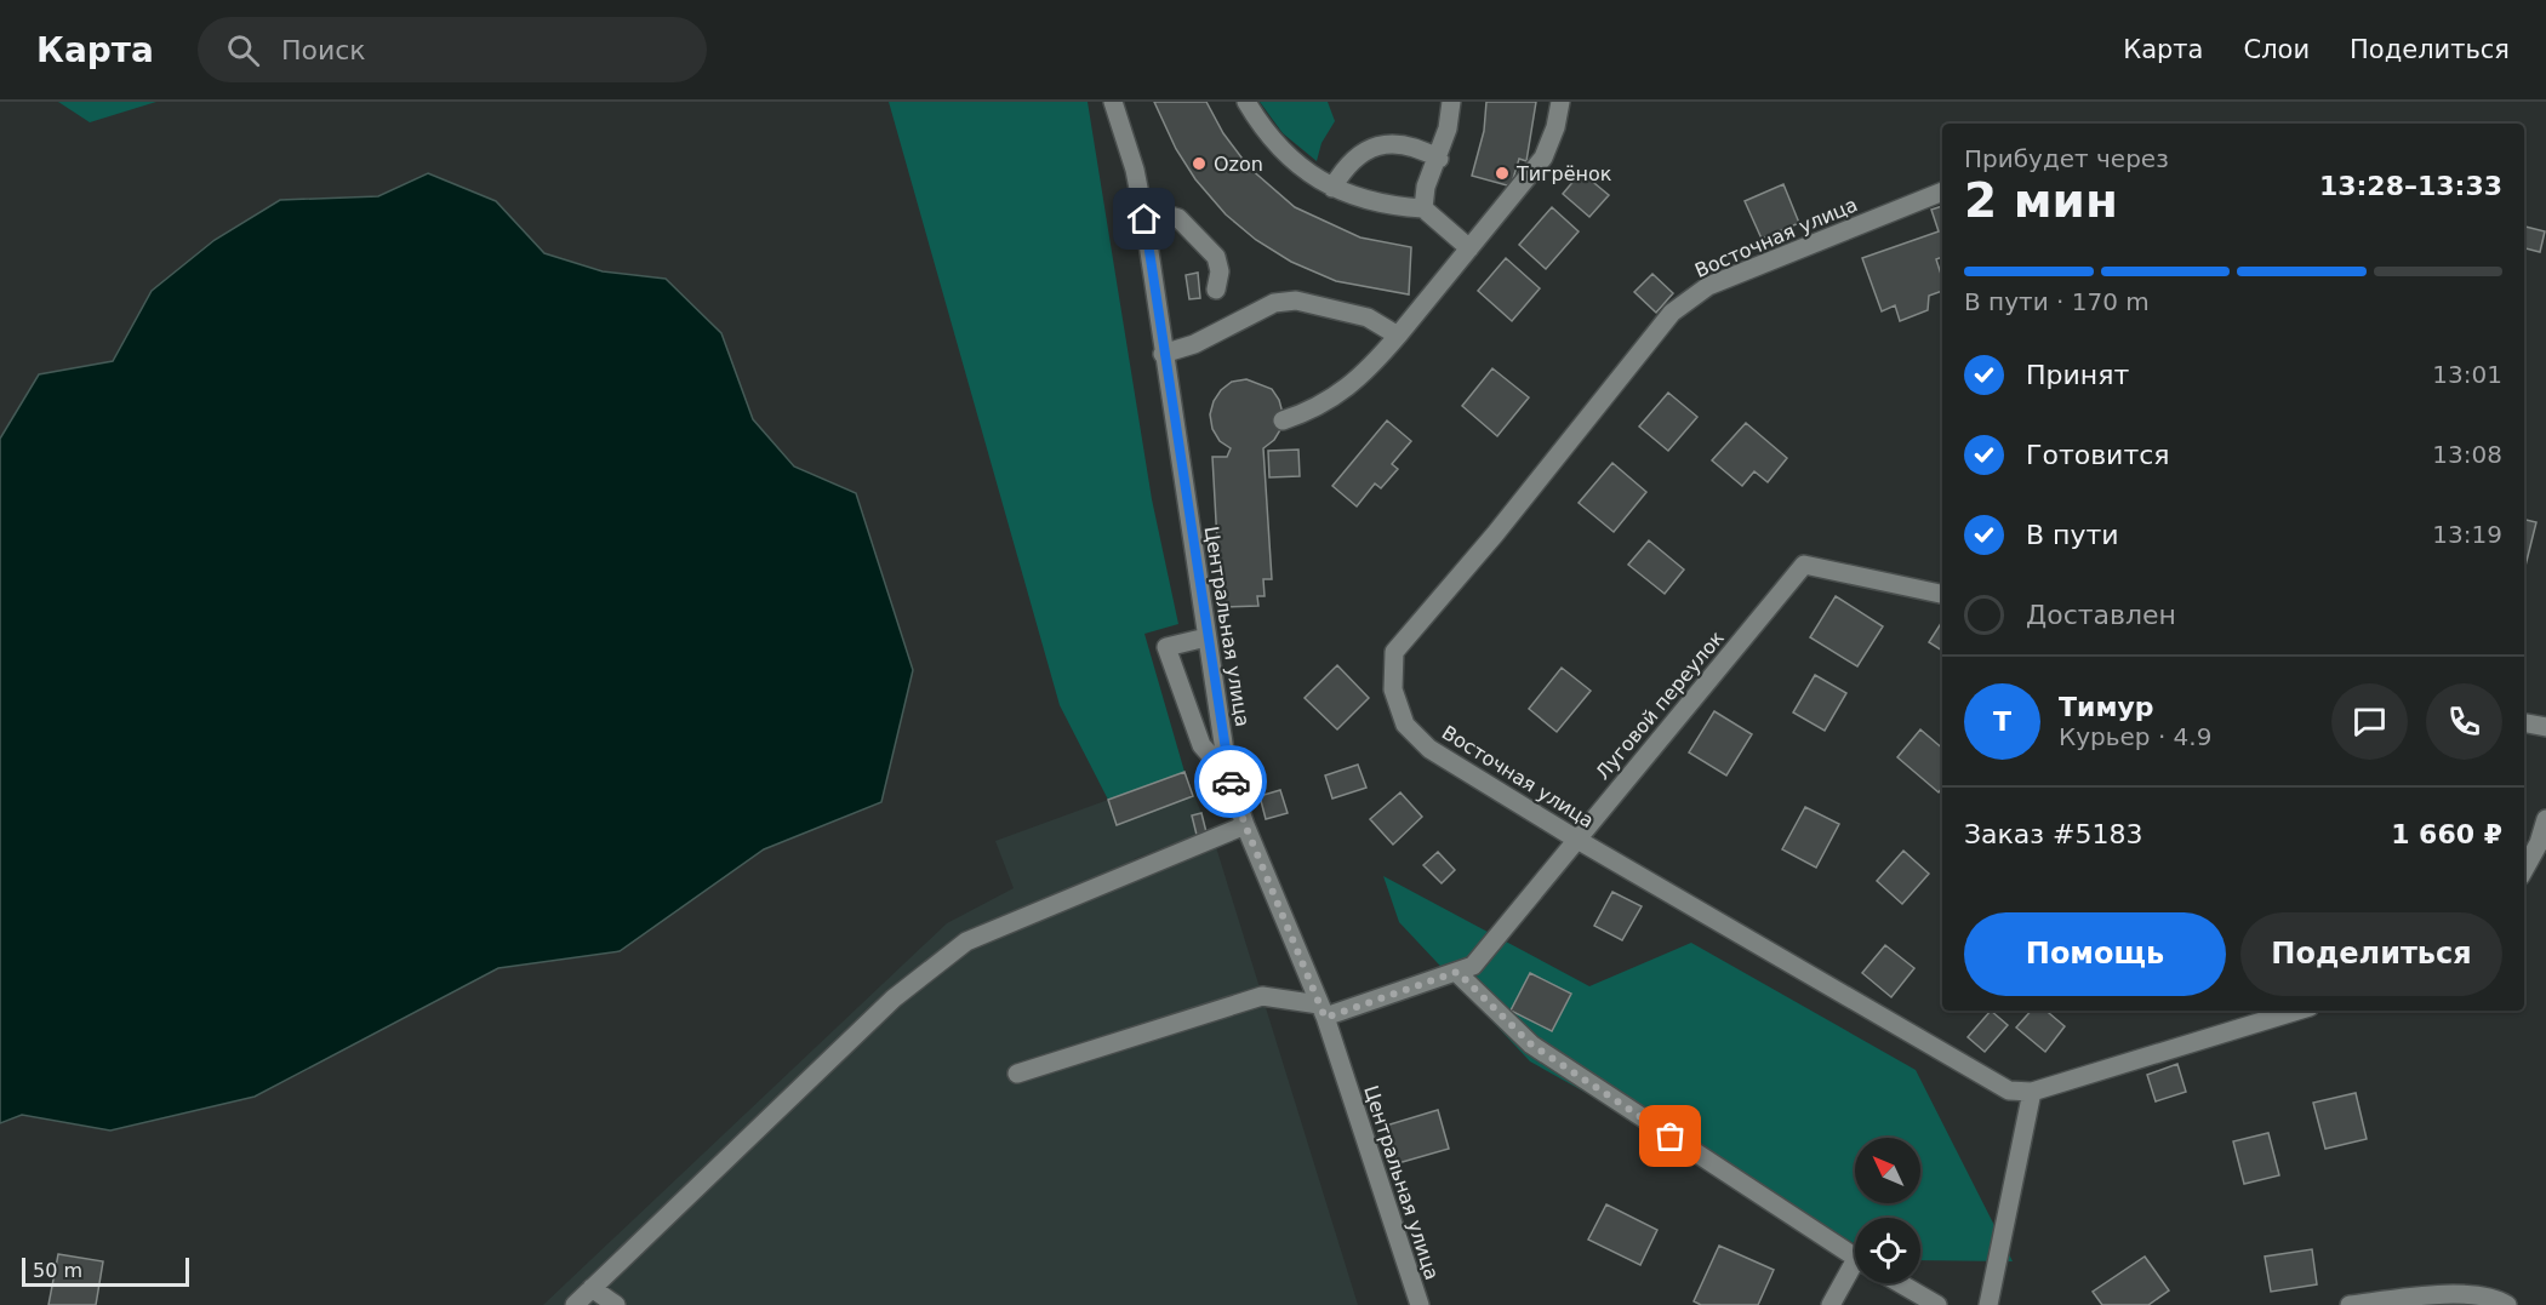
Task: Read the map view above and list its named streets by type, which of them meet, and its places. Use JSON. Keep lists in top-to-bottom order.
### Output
{
  "streets": {
    "street": ["Восточная улица", "Центральная улица", "Луговой переулок"]
  },
  "crossings": [
    ["Восточная улица", "Луговой переулок"],
    ["Центральная улица", "Луговой переулок"]
  ],
  "places": ["Ozon", "Тигрёнок"],
  "scale_bar": "50 m",
  "north": "top left",
  "page": {
    "header": "Карта",
    "search": "Поиск",
    "nav": ["Карта", "Слои", "Поделиться"],
    "heading": ["2 мин", "Прибудет через", "13:28–13:33"],
    "panel": [
      "Тимур",
      "Курьер · 4.9",
      "Заказ #5183",
      "1 660 ₽"
    ],
    "bar": "В пути · 170 m",
    "list": [
      ["Принят", "13:01"],
      ["Готовится", "13:08"],
      ["В пути", "13:19"],
      "Доставлен"
    ],
    "round": "Т",
    "buttons": ["Помощь", "Поделиться"],
    "scale": "50 m"
  }
}
